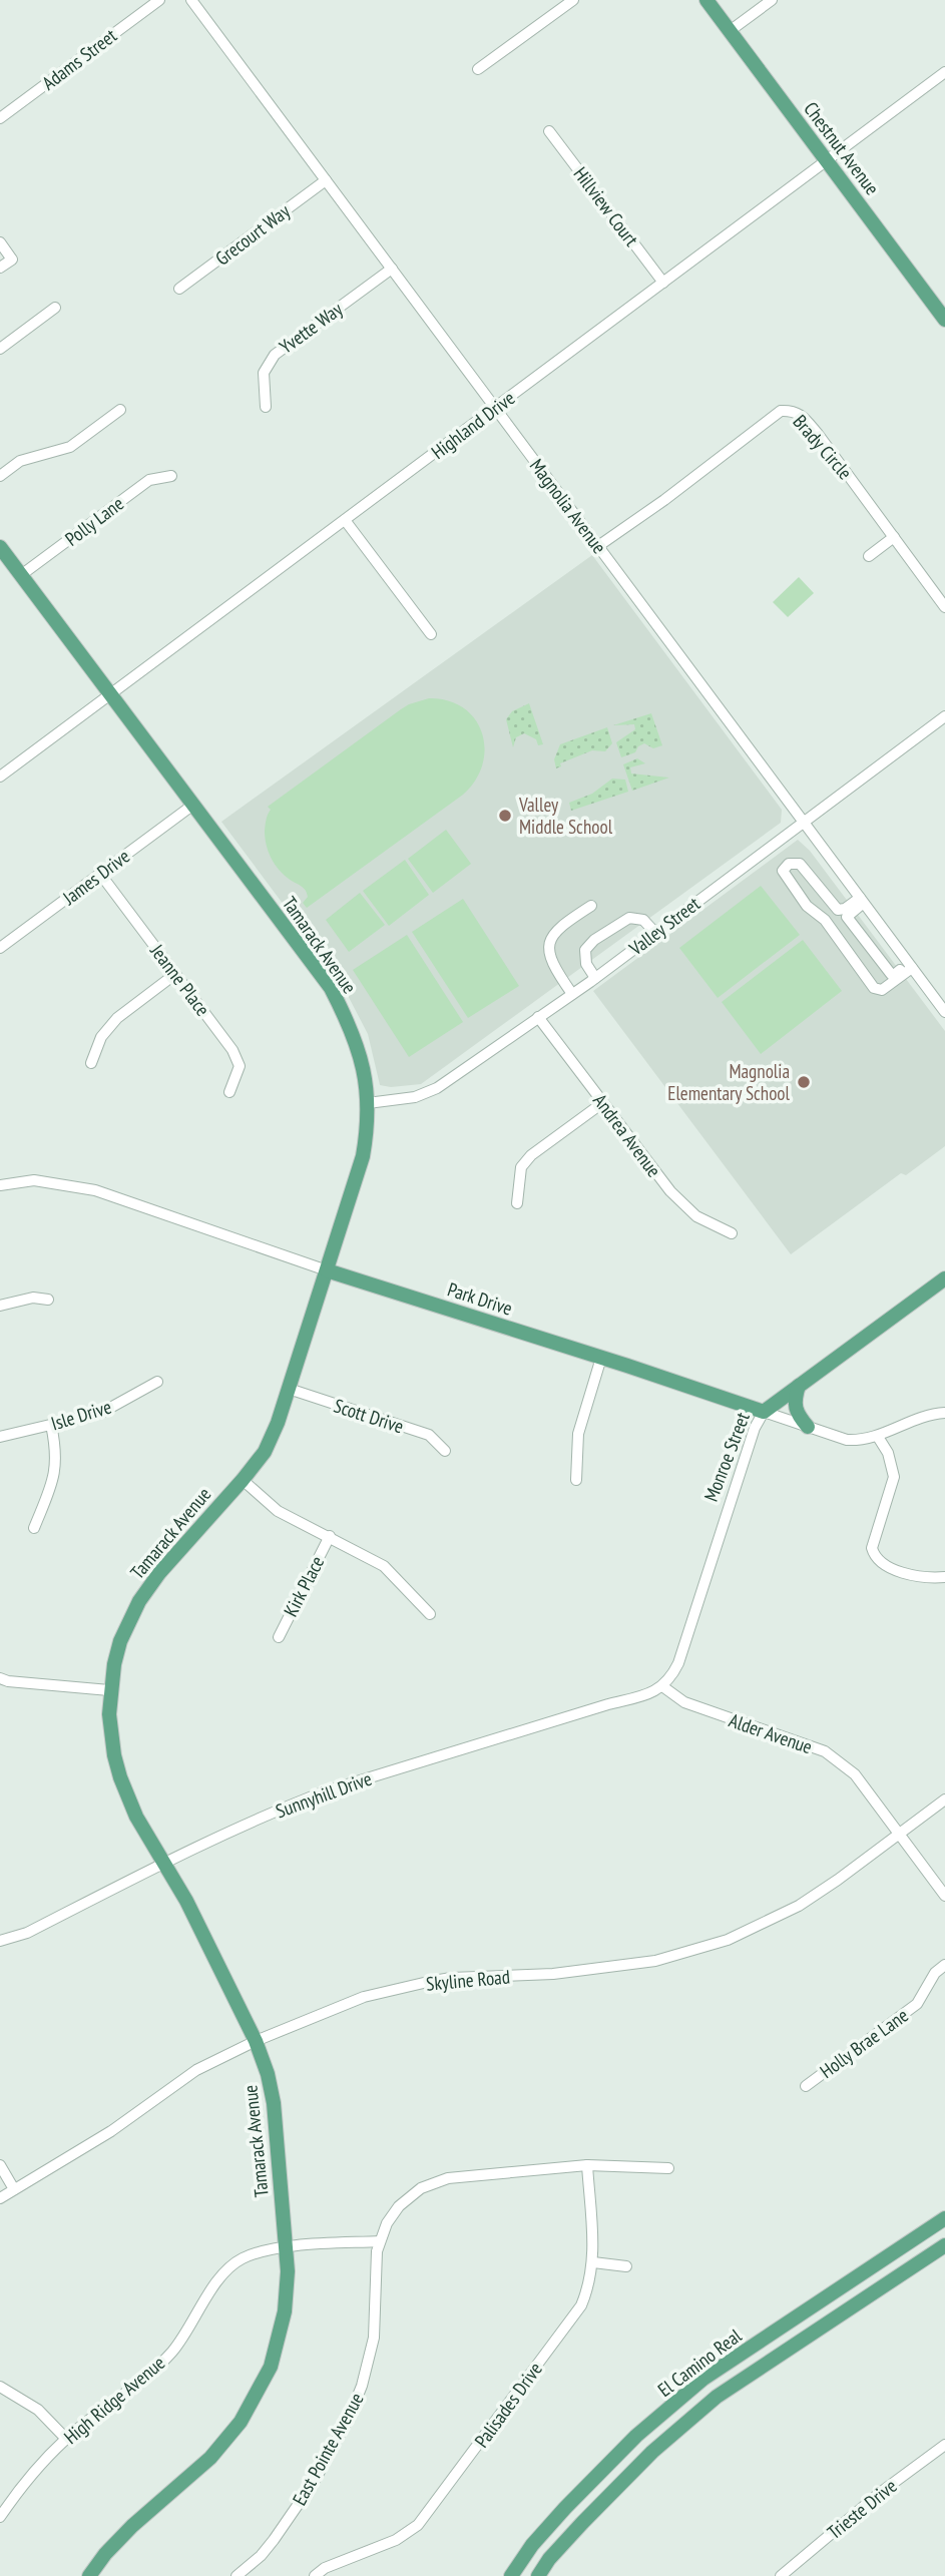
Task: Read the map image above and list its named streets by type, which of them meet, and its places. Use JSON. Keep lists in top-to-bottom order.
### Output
{
  "streets": {
    "main road": [
      "Chestnut Avenue",
      "Tamarack Avenue",
      "Park Drive",
      "Monroe Street",
      "El Camino Real"
    ],
    "street": [
      "Adams Street",
      "Hillview Court",
      "Grecourt Way",
      "Yvette Way",
      "Highland Drive",
      "Brady Circle",
      "Magnolia Avenue",
      "Polly Lane",
      "James Drive",
      "Valley Street",
      "Jeanne Place",
      "Andrea Avenue",
      "Isle Drive",
      "Scott Drive",
      "Kirk Place",
      "Alder Avenue",
      "Sunnyhill Drive",
      "Skyline Road",
      "Holly Brae Lane",
      "High Ridge Avenue",
      "Palisades Drive",
      "East Pointe Avenue",
      "Trieste Drive"
    ]
  },
  "crossings": [
    ["Chestnut Avenue", "Highland Drive"],
    ["Hillview Court", "Highland Drive"],
    ["Grecourt Way", "Magnolia Avenue"],
    ["Yvette Way", "Magnolia Avenue"],
    ["Highland Drive", "Magnolia Avenue"],
    ["Highland Drive", "Tamarack Avenue"],
    ["Brady Circle", "Magnolia Avenue"],
    ["Magnolia Avenue", "Valley Street"],
    ["Polly Lane", "Tamarack Avenue"],
    ["James Drive", "Tamarack Avenue"],
    ["James Drive", "Jeanne Place"],
    ["Valley Street", "Tamarack Avenue"],
    ["Valley Street", "Andrea Avenue"],
    ["Tamarack Avenue", "Park Drive"],
    ["Tamarack Avenue", "Scott Drive"],
    ["Tamarack Avenue", "Sunnyhill Drive"],
    ["Tamarack Avenue", "Skyline Road"],
    ["Tamarack Avenue", "High Ridge Avenue"],
    ["Park Drive", "Monroe Street"],
    ["Monroe Street", "Alder Avenue"],
    ["Monroe Street", "Sunnyhill Drive"],
    ["Alder Avenue", "Sunnyhill Drive"],
    ["Alder Avenue", "Skyline Road"],
    ["High Ridge Avenue", "East Pointe Avenue"],
    ["Palisades Drive", "East Pointe Avenue"]
  ],
  "places": ["Valley Middle School", "Magnolia Elementary School"]
}
